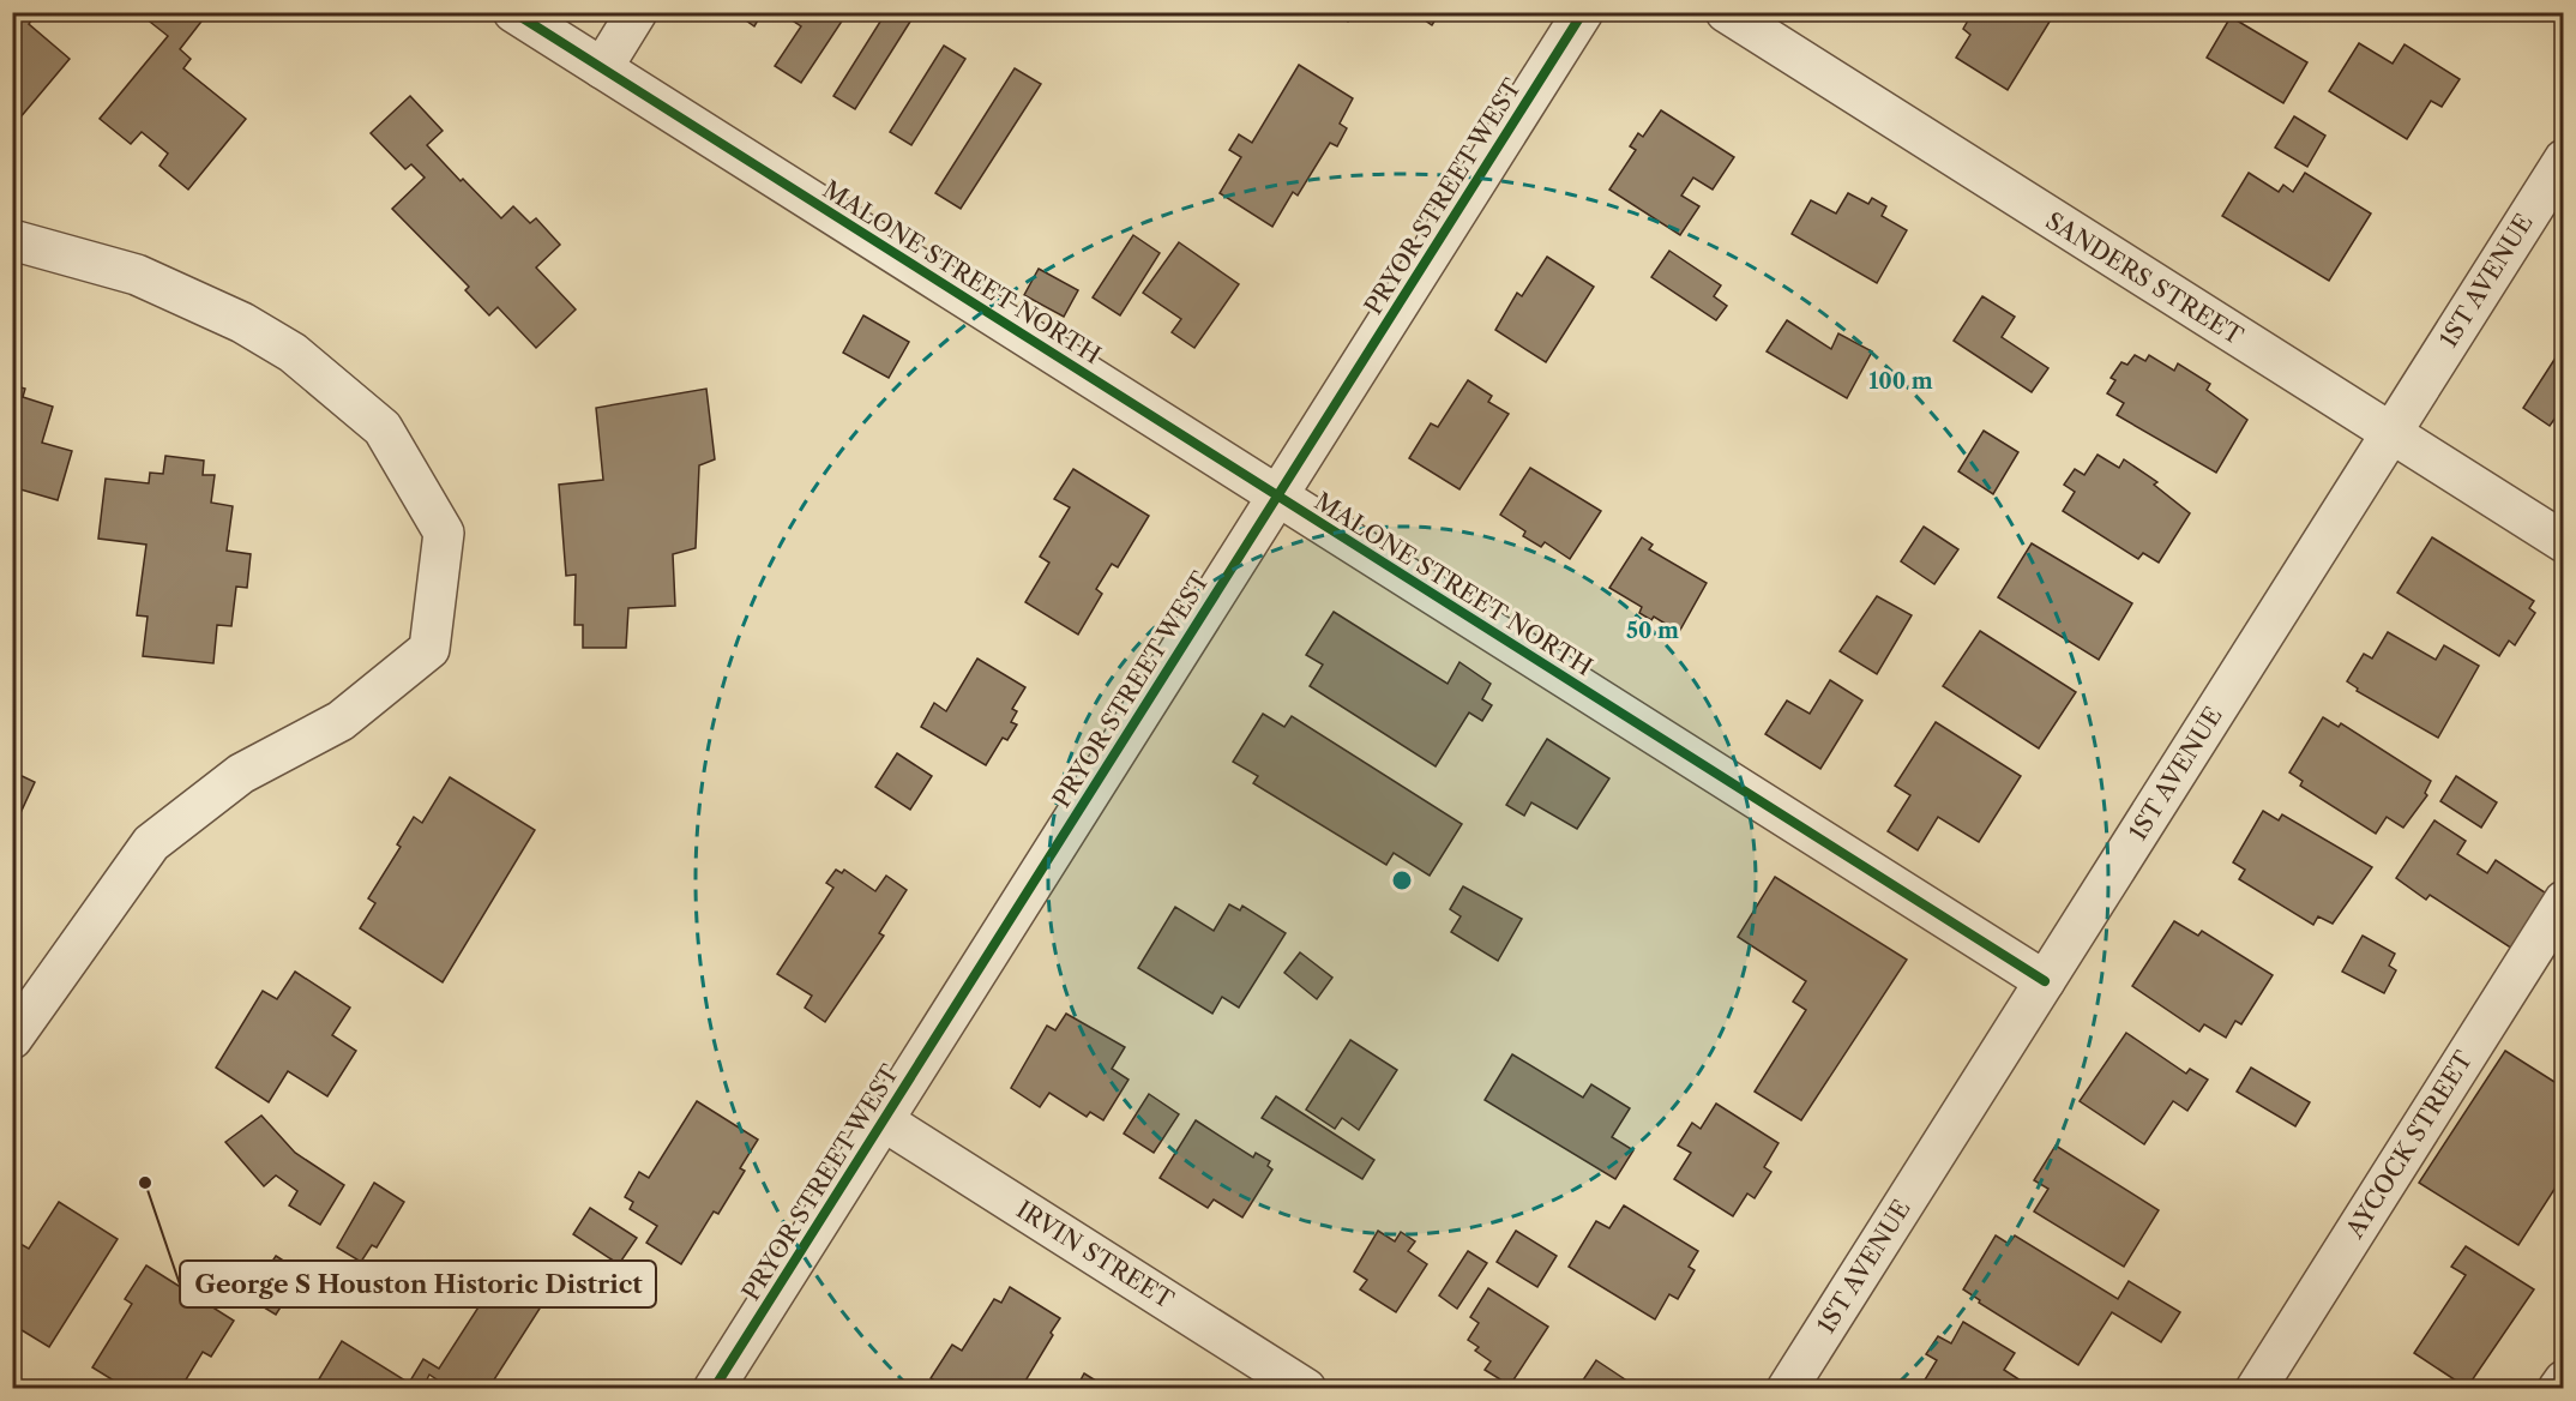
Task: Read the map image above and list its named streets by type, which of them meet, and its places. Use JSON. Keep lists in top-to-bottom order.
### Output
{
  "streets": {
    "street": [
      "PRYOR STREET WEST",
      "MALONE STREET NORTH",
      "SANDERS STREET",
      "1ST AVENUE",
      "AYCOCK STREET",
      "IRVIN STREET"
    ]
  },
  "crossings": [
    ["PRYOR STREET WEST", "MALONE STREET NORTH"],
    ["PRYOR STREET WEST", "IRVIN STREET"],
    ["MALONE STREET NORTH", "1ST AVENUE"],
    ["SANDERS STREET", "1ST AVENUE"]
  ],
  "places": ["George S Houston Historic District"],
  "rings": ["100 m", "50 m"]
}
